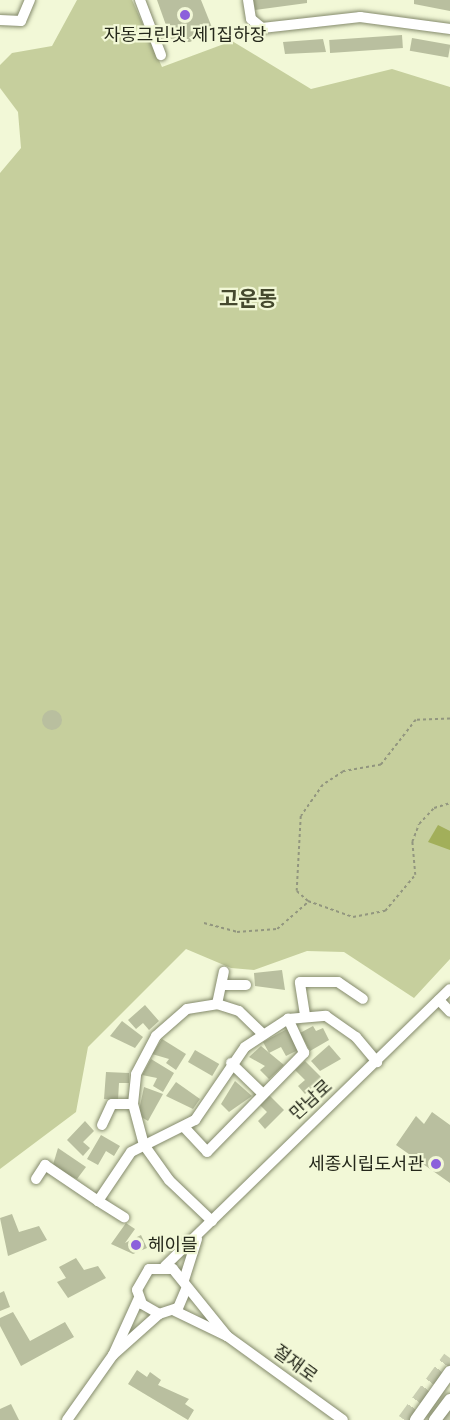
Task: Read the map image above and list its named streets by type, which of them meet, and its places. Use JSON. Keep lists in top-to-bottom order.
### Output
{
  "streets": {
    "street": ["만남로", "절재로"]
  },
  "districts": ["고운동"],
  "places": ["자동크린넷 제1집하장", "세종시립도서관", "헤이믈"]
}
